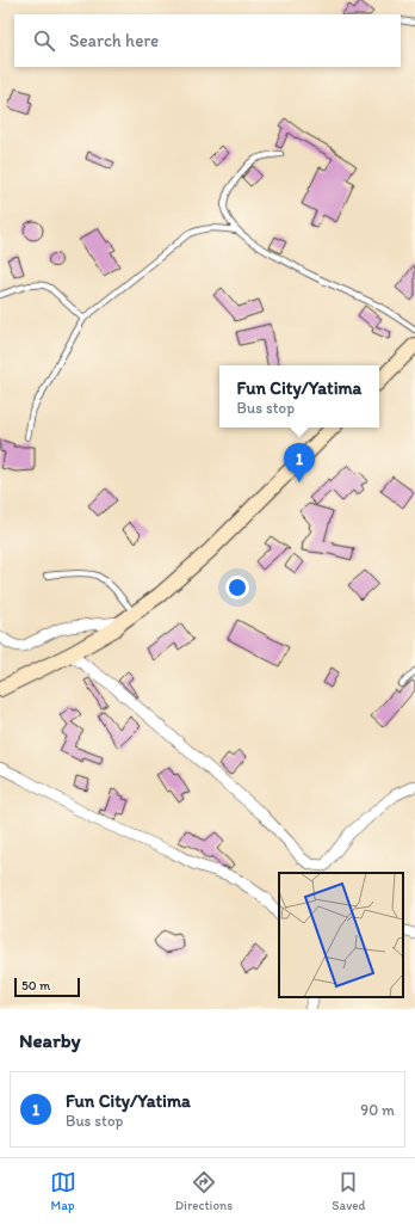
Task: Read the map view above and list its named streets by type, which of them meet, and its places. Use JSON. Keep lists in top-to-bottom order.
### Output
{
  "scale_bar": "50 m",
  "page": {
    "search": "Search here",
    "popup": ["Fun City/Yatima", "Bus stop"],
    "pins": "1",
    "scale": "50 m",
    "heading": "Nearby",
    "list": [
      {
        "mark": "1",
        "name": "Fun City/Yatima",
        "note": "Bus stop",
        "value": "90 m"
      }
    ],
    "nav": ["Map", "Directions", "Saved"]
  }
}
